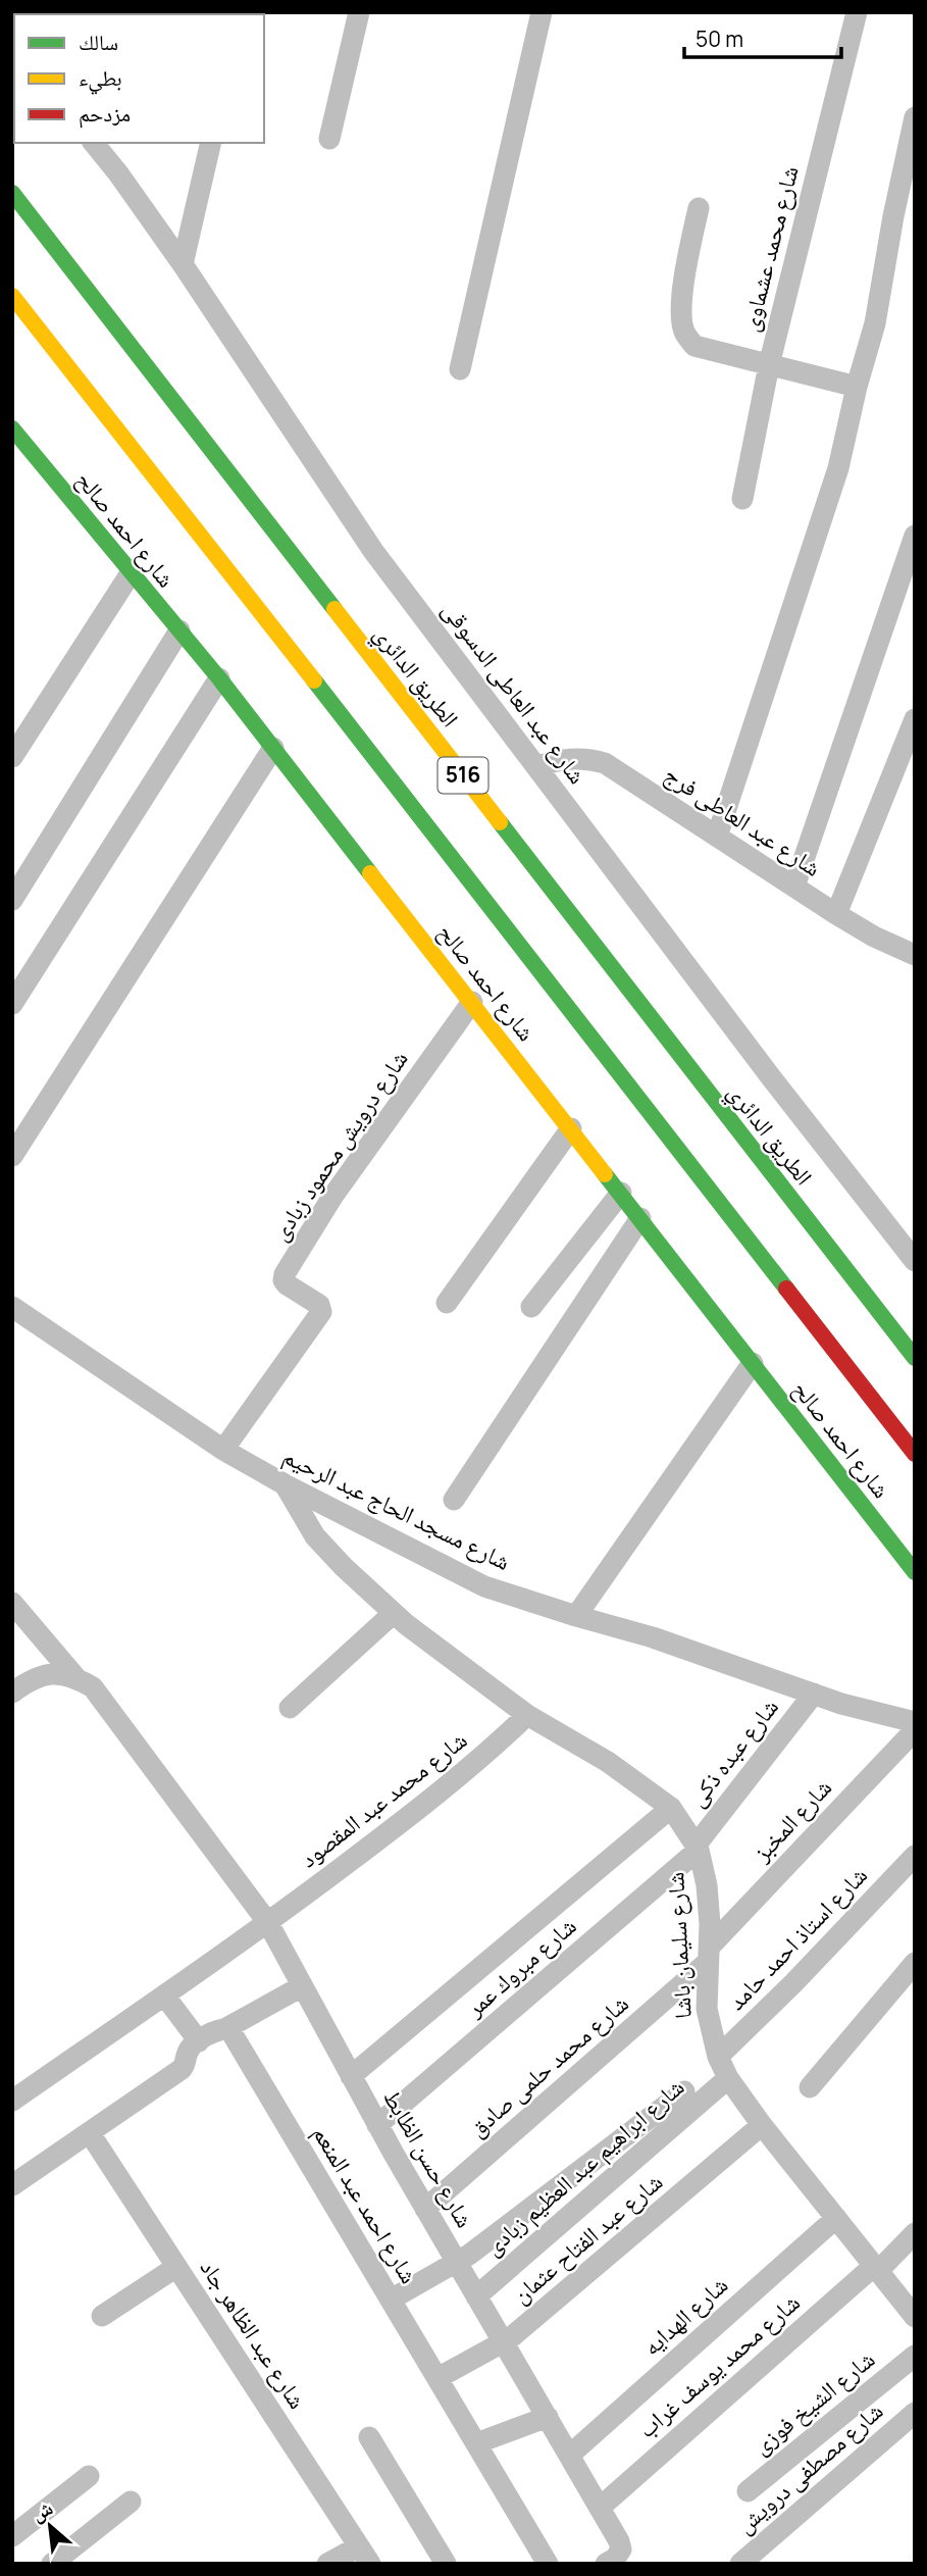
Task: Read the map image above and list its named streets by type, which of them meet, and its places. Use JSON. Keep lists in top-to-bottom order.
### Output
{
  "streets": {
    "main road": ["شارع احمد صالح", "الطريق الدائري", "516"],
    "street": [
      "شارع محمد عشماوى",
      "شارع عبد العاطى الدسوقى",
      "شارع عبد العاطى فرج",
      "شارع درويش محمود زبادى",
      "شارع مسجد الحاج عبد الرحيم",
      "شارع عبده ذكى",
      "شارع محمد عبد المقصود",
      "شارع المخبز",
      "شارع استاذ احمد حامد",
      "شارع سليمان باشا",
      "شارع مبروك عمر",
      "شارع محمد حلمى صادق",
      "شارع حسن الظابط",
      "شارع ابراهيم عبد العظيم زبادى",
      "شارع احمد عبد المنعم",
      "شارع عبد الفتاح عثمان",
      "شارع الهدايه",
      "شارع عبد الظاهر جاد",
      "شارع محمد يوسف غراب",
      "شارع الشيخ فوزى",
      "شارع مصطفى درويش"
    ]
  },
  "crossings": [
    ["شارع احمد صالح", "شارع درويش محمود زبادى"],
    ["شارع عبد العاطى الدسوقى", "شارع عبد العاطى فرج"],
    ["شارع درويش محمود زبادى", "شارع مسجد الحاج عبد الرحيم"],
    ["شارع مسجد الحاج عبد الرحيم", "شارع عبده ذكى"],
    ["شارع مسجد الحاج عبد الرحيم", "شارع سليمان باشا"],
    ["شارع عبده ذكى", "شارع سليمان باشا"],
    ["شارع عبده ذكى", "شارع مبروك عمر"],
    ["شارع محمد عبد المقصود", "شارع سليمان باشا"],
    ["شارع محمد عبد المقصود", "شارع حسن الظابط"],
    ["شارع المخبز", "شارع سليمان باشا"],
    ["شارع المخبز", "شارع محمد حلمى صادق"],
    ["شارع استاذ احمد حامد", "شارع سليمان باشا"],
    ["شارع سليمان باشا", "شارع مبروك عمر"],
    ["شارع سليمان باشا", "شارع محمد حلمى صادق"],
    ["شارع سليمان باشا", "شارع ابراهيم عبد العظيم زبادى"],
    ["شارع سليمان باشا", "شارع عبد الفتاح عثمان"],
    ["شارع سليمان باشا", "شارع الهدايه"],
    ["شارع سليمان باشا", "شارع محمد يوسف غراب"],
    ["شارع مبروك عمر", "شارع حسن الظابط"],
    ["شارع محمد حلمى صادق", "شارع حسن الظابط"],
    ["شارع حسن الظابط", "شارع ابراهيم عبد العظيم زبادى"],
    ["شارع حسن الظابط", "شارع عبد الفتاح عثمان"],
    ["شارع حسن الظابط", "شارع الهدايه"],
    ["شارع حسن الظابط", "شارع محمد يوسف غراب"],
    ["شارع احمد عبد المنعم", "شارع عبد الفتاح عثمان"]
  ],
  "legend": ["سالك", "بطيء", "مزدحم"],
  "scale_bar": "50 m",
  "north": "top left"
}
